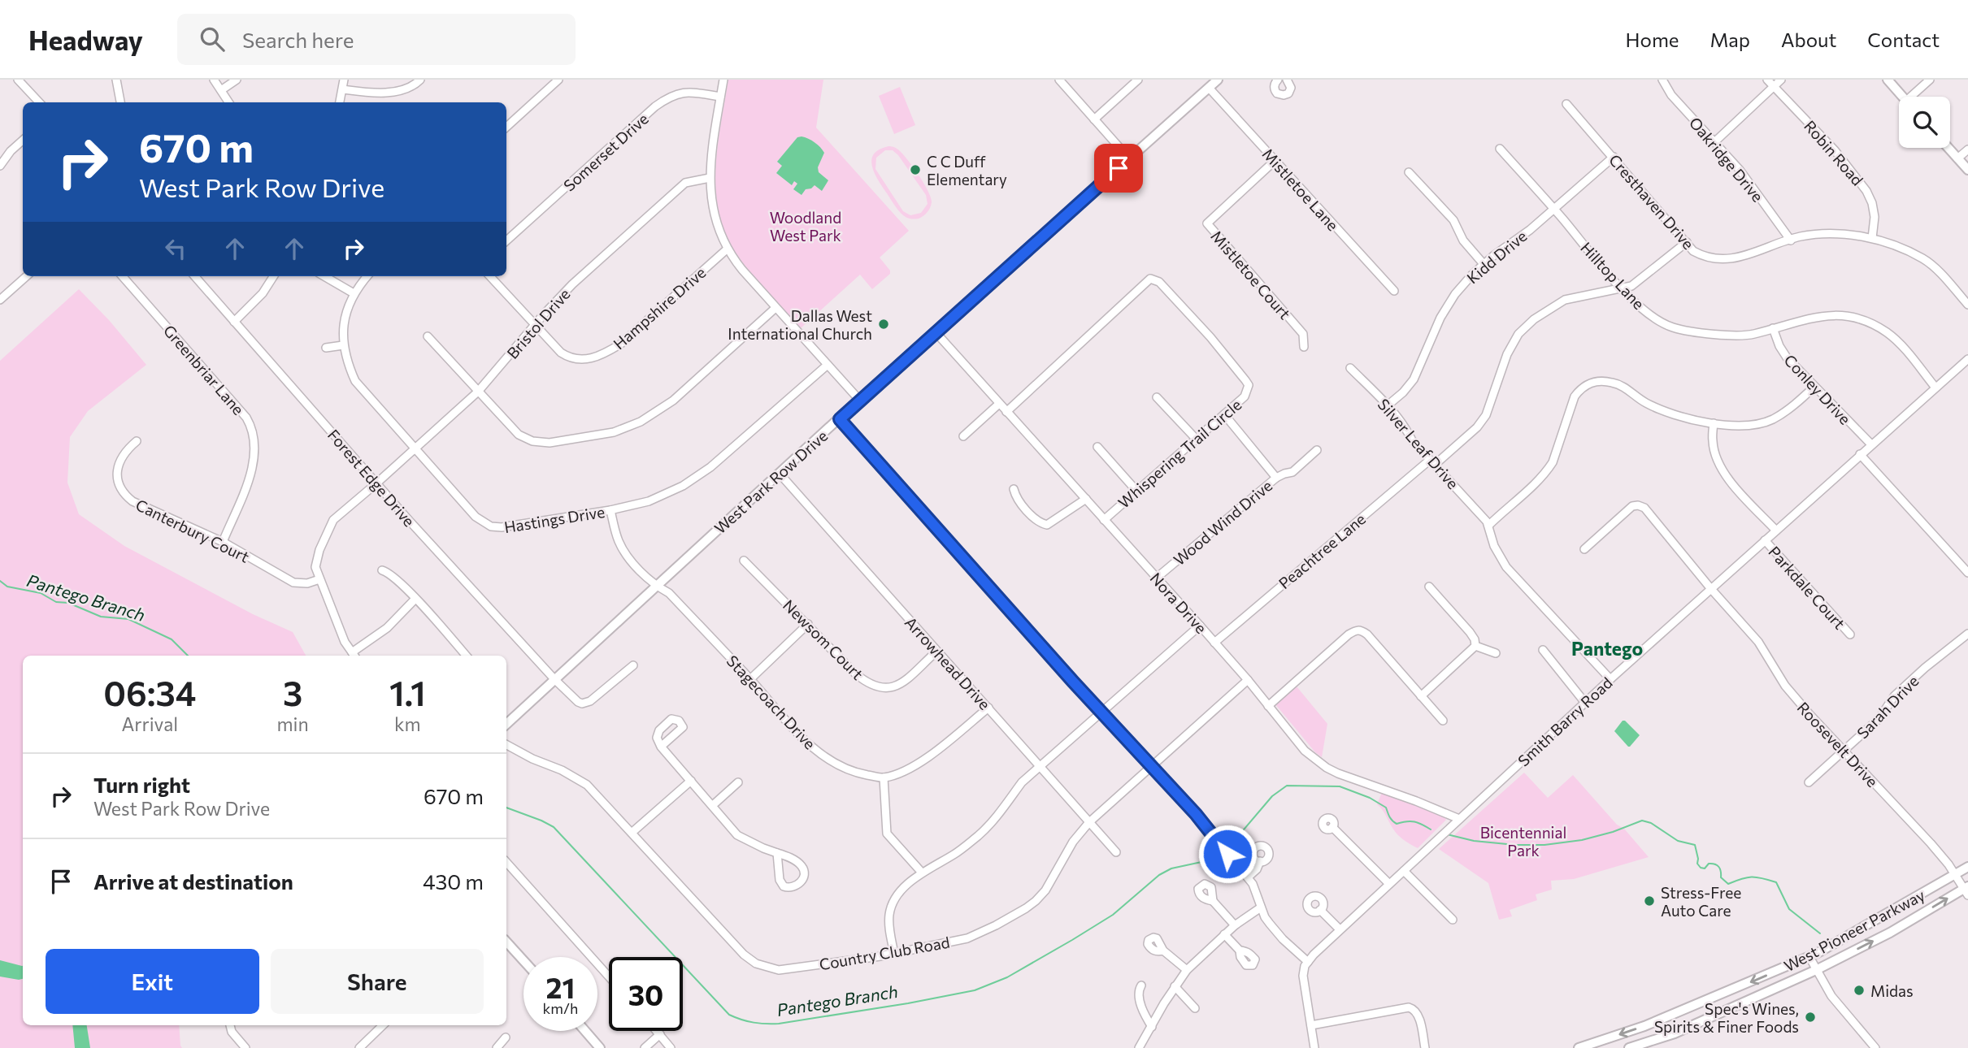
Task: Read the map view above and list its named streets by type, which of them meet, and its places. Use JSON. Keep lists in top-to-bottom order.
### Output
{
  "streets": {
    "main road": ["West Park Row Drive", "West Pioneer Parkway"],
    "street": [
      "Somerset Drive",
      "Robin Road",
      "Oakridge Drive",
      "Mistletoe Lane",
      "Cresthaven Drive",
      "Kidd Drive",
      "Mistletoe Court",
      "Hilltop Lane",
      "Hampshire Drive",
      "Bristol Drive",
      "Greenbriar Lane",
      "Conley Drive",
      "Silver Leaf Drive",
      "Whispering Trail Circle",
      "Forest Edge Drive",
      "Hastings Drive",
      "Wood Wind Drive",
      "Canterbury Court",
      "Peachtree Lane",
      "Parkdale Court",
      "Nora Drive",
      "Newsom Court",
      "Arrowhead Drive",
      "Stagecoach Drive",
      "Sarah Drive",
      "Smith Barry Road",
      "Roosevelt Drive",
      "Country Club Road"
    ]
  },
  "crossings": [
    ["Robin Road", "Cresthaven Drive"],
    ["Oakridge Drive", "Cresthaven Drive"],
    ["Mistletoe Lane", "Mistletoe Court"],
    ["Mistletoe Lane", "West Park Row Drive"],
    ["Cresthaven Drive", "Kidd Drive"],
    ["Cresthaven Drive", "Peachtree Lane"],
    ["Kidd Drive", "Hilltop Lane"],
    ["Kidd Drive", "Silver Leaf Drive"],
    ["Hilltop Lane", "Conley Drive"],
    ["Hilltop Lane", "Peachtree Lane"],
    ["Hilltop Lane", "Smith Barry Road"],
    ["Hampshire Drive", "Bristol Drive"],
    ["Bristol Drive", "Forest Edge Drive"],
    ["Bristol Drive", "Hastings Drive"],
    ["Greenbriar Lane", "Canterbury Court"],
    ["Conley Drive", "Smith Barry Road"],
    ["Silver Leaf Drive", "Peachtree Lane"],
    ["Silver Leaf Drive", "Smith Barry Road"],
    ["Whispering Trail Circle", "Nora Drive"],
    ["Forest Edge Drive", "West Park Row Drive"],
    ["West Park Row Drive", "Nora Drive"],
    ["West Park Row Drive", "Arrowhead Drive"],
    ["West Park Row Drive", "Stagecoach Drive"],
    ["Hastings Drive", "Stagecoach Drive"],
    ["Wood Wind Drive", "Nora Drive"],
    ["Peachtree Lane", "Nora Drive"],
    ["Parkdale Court", "Smith Barry Road"],
    ["Nora Drive", "Smith Barry Road"],
    ["Nora Drive", "Country Club Road"],
    ["Newsom Court", "Arrowhead Drive"],
    ["Arrowhead Drive", "Country Club Road"],
    ["Sarah Drive", "Roosevelt Drive"],
    ["Smith Barry Road", "Roosevelt Drive"],
    ["Roosevelt Drive", "West Pioneer Parkway"]
  ],
  "districts": ["Pantego"],
  "water": ["Pantego Branch"],
  "parks": ["Woodland West Park", "Bicentennial Park"],
  "places": [
    "C C Duff Elementary",
    "Dallas West International Church",
    "Stress-Free Auto Care",
    "Midas",
    "Spec's Wines, Spirits & Finer Foods"
  ],
  "page": {
    "header": "Headway",
    "search": "Search here",
    "nav": [
      "Home",
      "Map",
      "About",
      "Contact"
    ],
    "turn": ["670 m", "West Park Row Drive"],
    "eta": [
      "06:34",
      "Arrival",
      "3",
      "min",
      "1.1",
      "km"
    ],
    "list": [
      {
        "name": "Turn right",
        "note": "West Park Row Drive",
        "value": "670 m"
      },
      {
        "name": "Arrive at destination",
        "value": "430 m"
      }
    ],
    "buttons": ["Exit", "Share"],
    "speed": "21 km/h",
    "limit": "30"
  }
}
